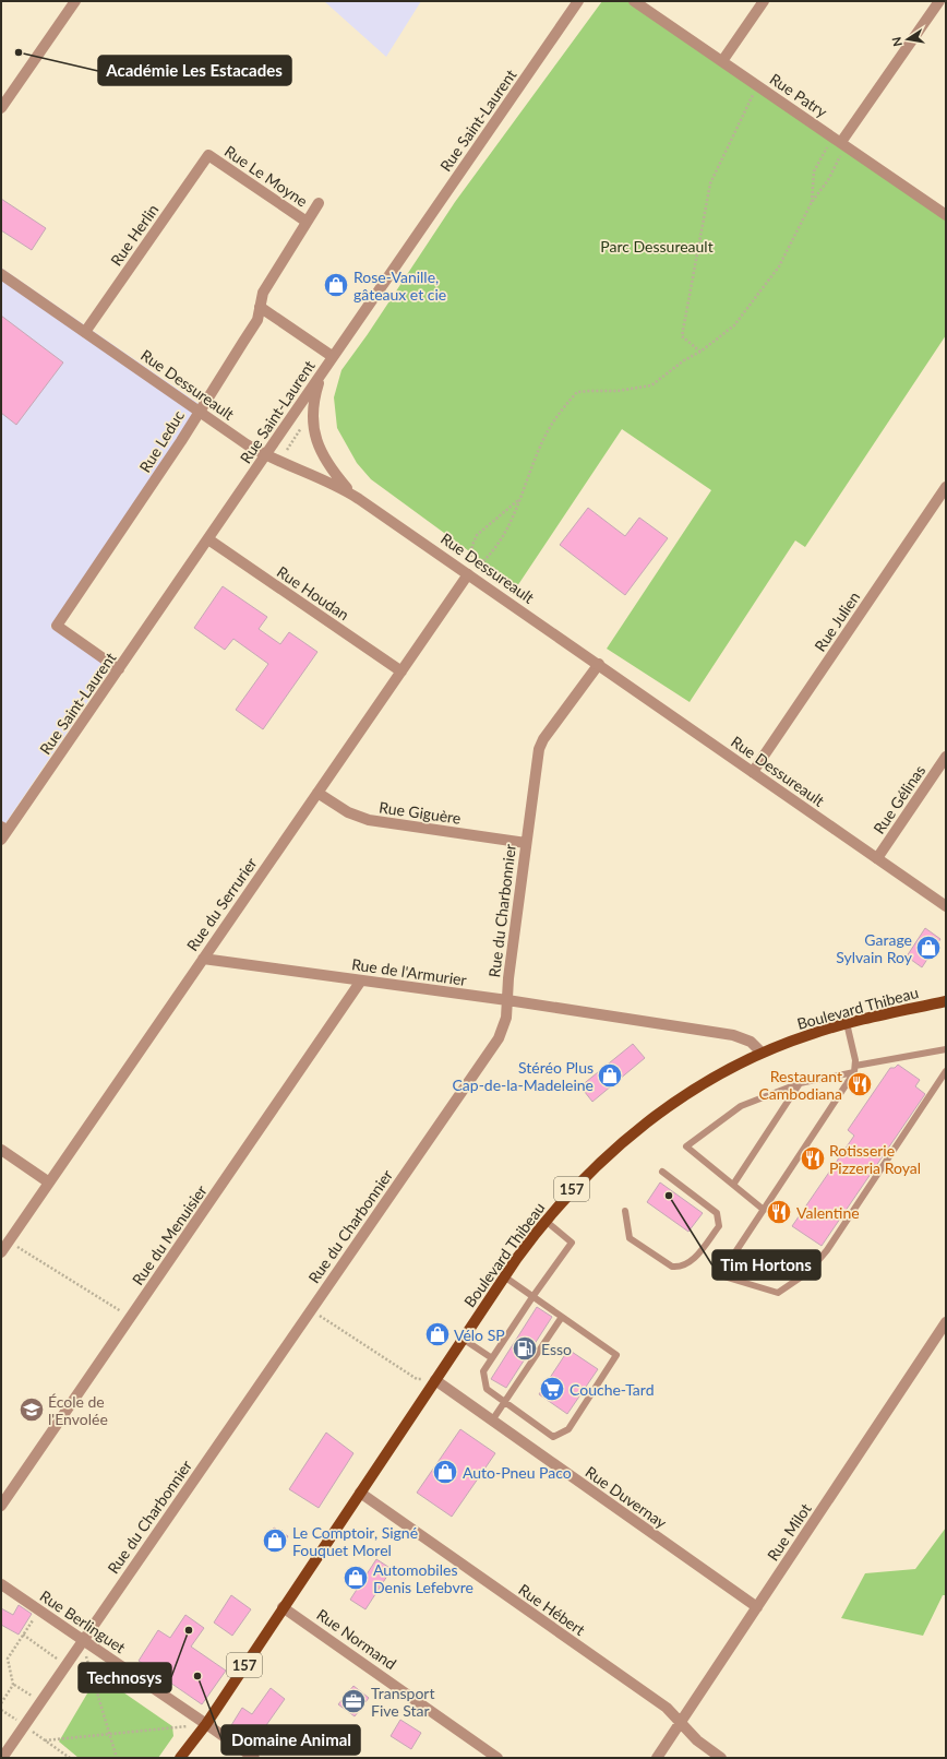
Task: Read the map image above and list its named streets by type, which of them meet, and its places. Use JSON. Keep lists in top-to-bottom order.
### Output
{
  "streets": {
    "main road": ["Boulevard Thibeau", "157"],
    "street": [
      "Rue Patry",
      "Rue Saint-Laurent",
      "Rue Le Moyne",
      "Rue Herlin",
      "Rue Dessureault",
      "Rue Leduc",
      "Rue Houdan",
      "Rue Julien",
      "Rue Gélinas",
      "Rue Giguère",
      "Rue du Serrurier",
      "Rue du Charbonnier",
      "Rue de l'Armurier",
      "Rue du Menuisier",
      "Rue Duvernay",
      "Rue Milot",
      "Rue Hébert",
      "Rue Berlinguet",
      "Rue Normand"
    ]
  },
  "crossings": [
    ["Rue Saint-Laurent", "Rue Dessureault"],
    ["Rue Saint-Laurent", "Rue Leduc"],
    ["Rue Saint-Laurent", "Rue Houdan"],
    ["Rue Le Moyne", "Rue Herlin"],
    ["Rue Le Moyne", "Rue Leduc"],
    ["Rue Herlin", "Rue Dessureault"],
    ["Rue Dessureault", "Rue Leduc"],
    ["Rue Dessureault", "Rue Julien"],
    ["Rue Dessureault", "Rue Gélinas"],
    ["Rue Dessureault", "Rue du Serrurier"],
    ["Rue Dessureault", "Rue du Charbonnier"],
    ["Rue Houdan", "Rue du Serrurier"],
    ["Rue Giguère", "Rue du Serrurier"],
    ["Rue Giguère", "Rue du Charbonnier"],
    ["Rue du Serrurier", "Rue de l'Armurier"],
    ["Rue du Charbonnier", "Rue de l'Armurier"],
    ["Rue du Charbonnier", "Rue Berlinguet"],
    ["Rue de l'Armurier", "Boulevard Thibeau"],
    ["Rue de l'Armurier", "Rue du Menuisier"],
    ["Boulevard Thibeau", "Rue Duvernay"],
    ["Boulevard Thibeau", "Rue Hébert"],
    ["Boulevard Thibeau", "Rue Berlinguet"],
    ["Boulevard Thibeau", "Rue Normand"],
    ["Rue Duvernay", "Rue Milot"],
    ["Rue Milot", "Rue Hébert"]
  ],
  "parks": ["Parc Dessureault"],
  "places": {
    "other": [
      "Académie Les Estacades",
      "Tim Hortons",
      "Technosys",
      "Domaine Animal"
    ],
    "shop": [
      "Rose-Vanille, gâteaux et cie",
      "Garage Sylvain Roy",
      "Stéréo Plus Cap-de-la-Madeleine",
      "Vélo SP",
      "Auto-Pneu Paco",
      "Le Comptoir, Signé Fouquet Morel",
      "Automobiles Denis Lefebvre"
    ],
    "restaurant": ["Restaurant Cambodiana", "Rotisserie Pizzeria Royal", "Valentine"],
    "fuel station": ["Esso"],
    "supermarket": ["Couche-Tard"],
    "school or university": ["École de l'Envolée"],
    "office": ["Transport Five Star"]
  },
  "north": "left"
}
